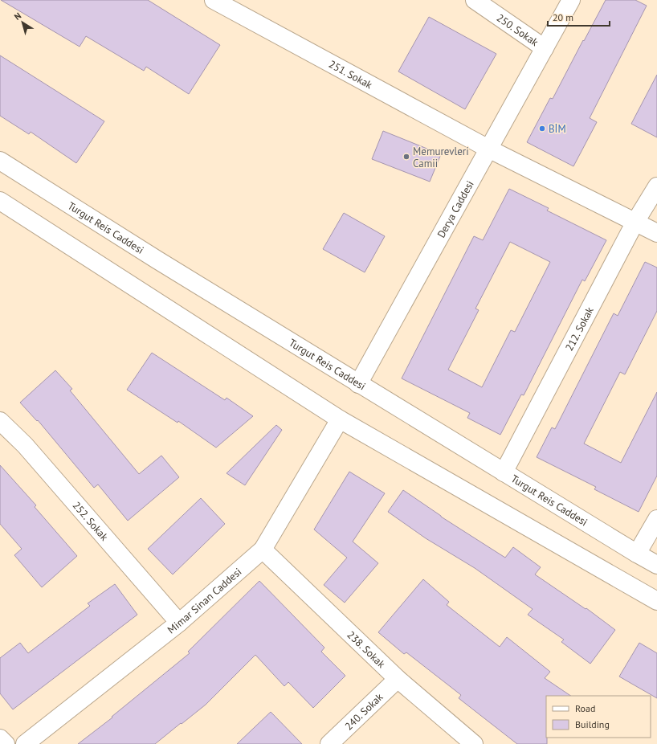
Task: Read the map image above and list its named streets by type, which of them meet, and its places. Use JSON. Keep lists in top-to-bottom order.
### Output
{
  "streets": {
    "main road": [
      "250. Sokak",
      "251. Sokak",
      "Derya Caddesi",
      "Turgut Reis Caddesi",
      "212. Sokak",
      "252. Sokak",
      "Mimar Sinan Caddesi",
      "238. Sokak",
      "240. Sokak"
    ]
  },
  "crossings": [
    ["250. Sokak", "Derya Caddesi"],
    ["251. Sokak", "Derya Caddesi"],
    ["251. Sokak", "212. Sokak"],
    ["Derya Caddesi", "Turgut Reis Caddesi"],
    ["Turgut Reis Caddesi", "212. Sokak"],
    ["252. Sokak", "Mimar Sinan Caddesi"],
    ["Mimar Sinan Caddesi", "238. Sokak"],
    ["238. Sokak", "240. Sokak"]
  ],
  "places": ["BİM", "Memurevleri Camii"],
  "legend": ["Road", "Building"],
  "scale_bar": "20 m",
  "north": "top left"
}
